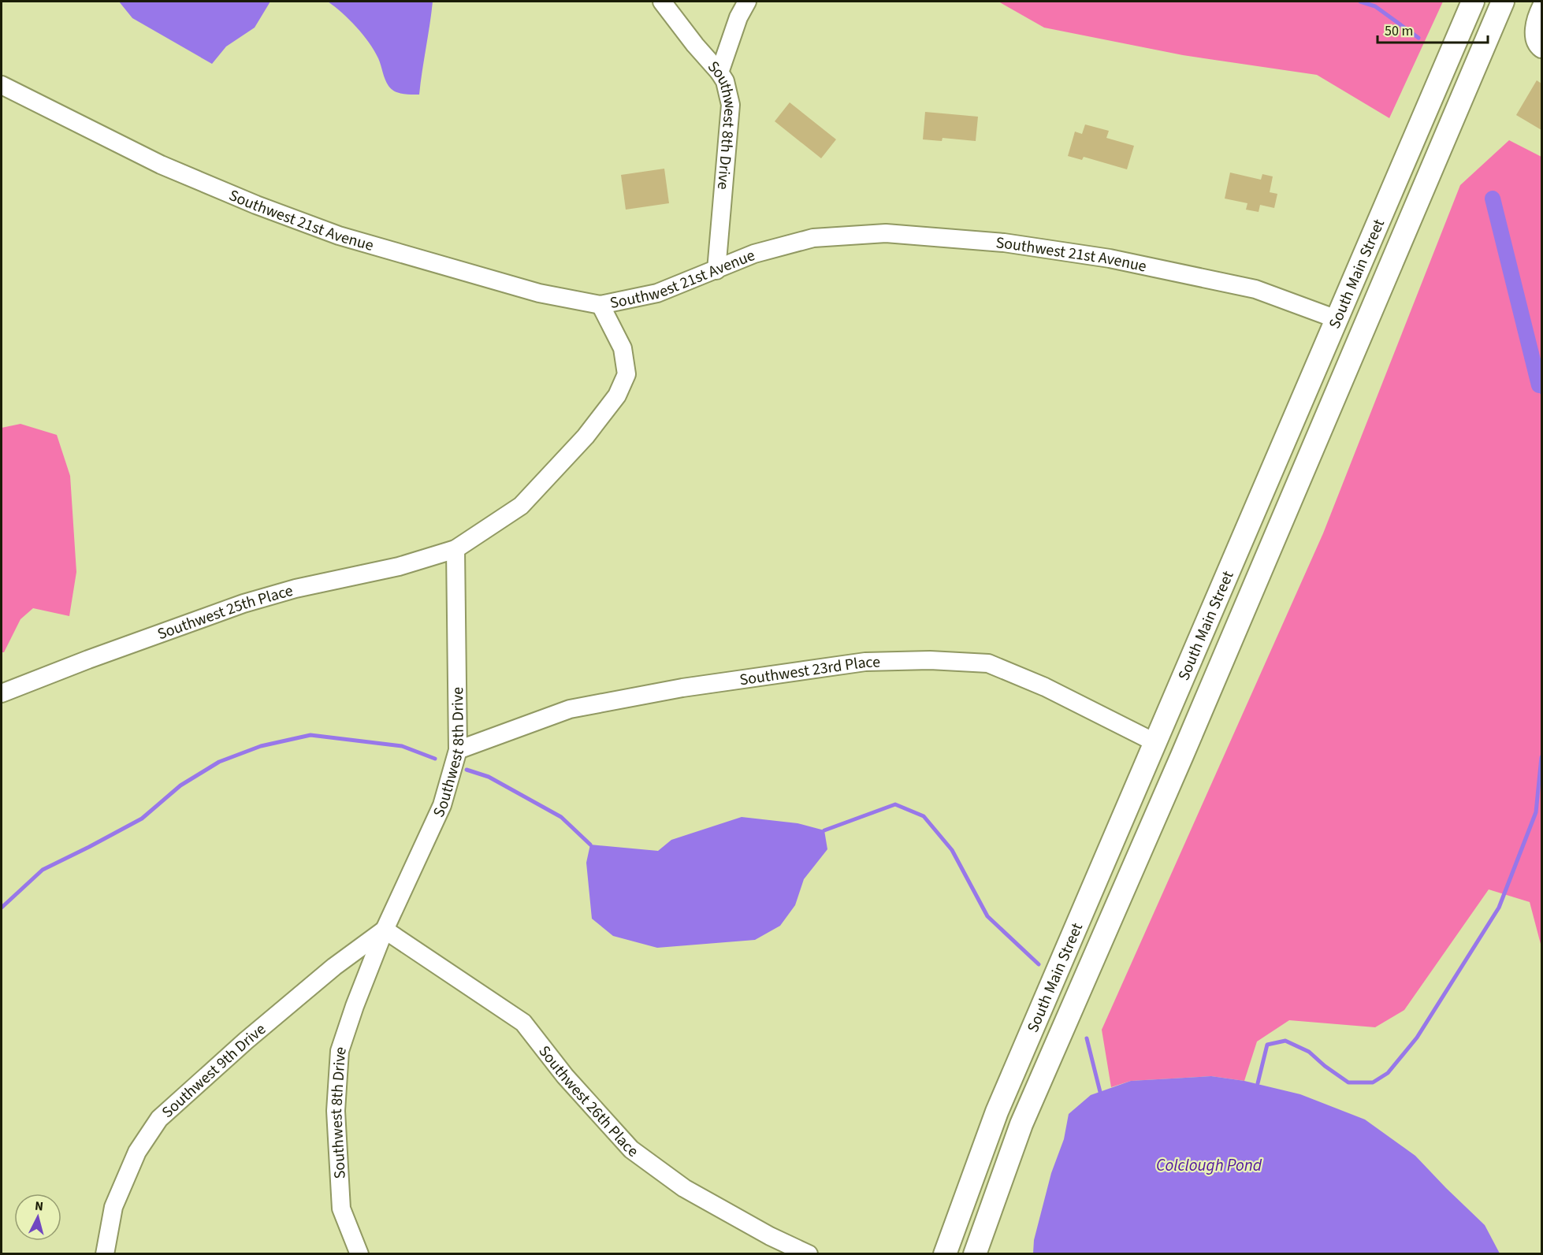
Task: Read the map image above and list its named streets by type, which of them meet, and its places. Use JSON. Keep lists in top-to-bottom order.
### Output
{
  "streets": {
    "main road": ["South Main Street"],
    "street": [
      "Southwest 8th Drive",
      "Southwest 21st Avenue",
      "Southwest 25th Place",
      "Southwest 23rd Place",
      "Southwest 9th Drive",
      "Southwest 26th Place"
    ]
  },
  "crossings": [
    ["Southwest 8th Drive", "Southwest 21st Avenue"],
    ["Southwest 8th Drive", "Southwest 25th Place"],
    ["Southwest 8th Drive", "Southwest 23rd Place"],
    ["Southwest 8th Drive", "Southwest 9th Drive"],
    ["Southwest 8th Drive", "Southwest 26th Place"],
    ["Southwest 21st Avenue", "South Main Street"],
    ["South Main Street", "Southwest 23rd Place"],
    ["Southwest 9th Drive", "Southwest 26th Place"]
  ],
  "water": ["Colclough Pond"],
  "scale_bar": "50 m",
  "north": "top"
}
